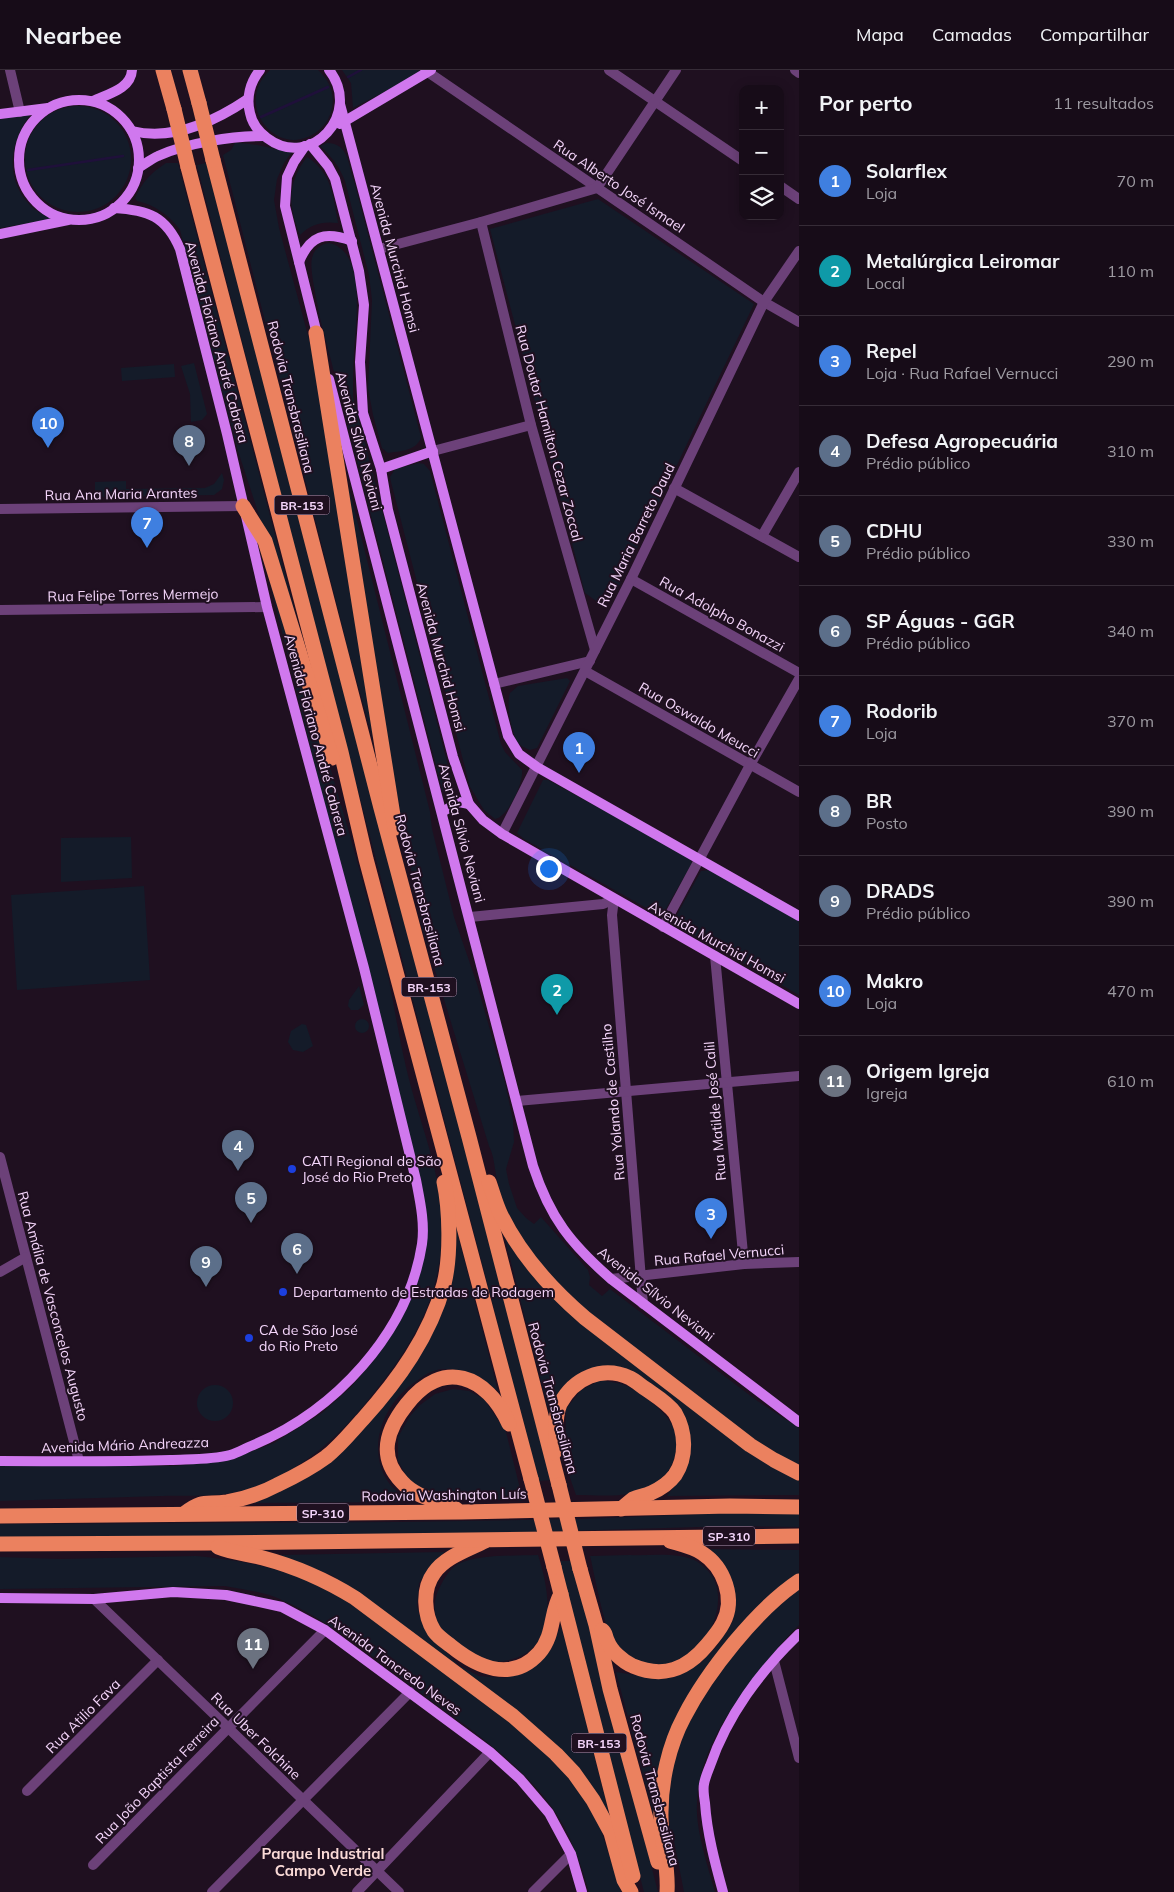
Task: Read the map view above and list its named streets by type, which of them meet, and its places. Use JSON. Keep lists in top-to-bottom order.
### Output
{
  "streets": {
    "highway": [
      "Rodovia Transbrasiliana",
      "BR-153",
      "Rodovia Washington Luís",
      "SP-310"
    ],
    "main road": [
      "Avenida Murchid Homsi",
      "Avenida Floriano André Cabrera",
      "Avenida Sílvio Neviani",
      "Avenida Mário Andreazza",
      "Avenida Tancredo Neves"
    ],
    "street": [
      "Rua Alberto José Ismael",
      "Rua Doutor Hamilton Cezar Zoccal",
      "Rua Ana Maria Arantes",
      "Rua Maria Barreto Daud",
      "Rua Felipe Torres Mermejo",
      "Rua Adolpho Bonazzi",
      "Rua Oswaldo Meucci",
      "Rua Yolando de Castilho",
      "Rua Matilde José Calil",
      "Rua Rafael Vernucci",
      "Rua Amália de Vasconcelos Augusto",
      "Rua Atilio Fava",
      "Rua Uber Folchine",
      "Rua João Baptista Ferreira"
    ]
  },
  "crossings": [
    ["Rua Alberto José Ismael", "Rua Maria Barreto Daud"],
    ["Avenida Murchid Homsi", "Avenida Sílvio Neviani"],
    ["Avenida Murchid Homsi", "Rua Maria Barreto Daud"],
    ["Avenida Murchid Homsi", "Rua Yolando de Castilho"],
    ["Avenida Murchid Homsi", "Rua Matilde José Calil"],
    ["Avenida Floriano André Cabrera", "Rua Ana Maria Arantes"],
    ["Avenida Floriano André Cabrera", "Rua Felipe Torres Mermejo"],
    ["Avenida Floriano André Cabrera", "Avenida Mário Andreazza"],
    ["Rua Doutor Hamilton Cezar Zoccal", "Rua Maria Barreto Daud"],
    ["Avenida Sílvio Neviani", "Rua Yolando de Castilho"],
    ["Avenida Sílvio Neviani", "Rua Rafael Vernucci"],
    ["Rua Maria Barreto Daud", "Rua Adolpho Bonazzi"],
    ["Rua Maria Barreto Daud", "Rua Oswaldo Meucci"],
    ["Rua Yolando de Castilho", "Rua Rafael Vernucci"],
    ["Rua Matilde José Calil", "Rua Rafael Vernucci"],
    ["Rua Amália de Vasconcelos Augusto", "Avenida Mário Andreazza"],
    ["Avenida Tancredo Neves", "Rua Uber Folchine"],
    ["Avenida Tancredo Neves", "Rua João Baptista Ferreira"],
    ["Rua Atilio Fava", "Rua Uber Folchine"],
    ["Rua Uber Folchine", "Rua João Baptista Ferreira"]
  ],
  "districts": ["Parque Industrial Campo Verde"],
  "places": ["CATI Regional de São José do Rio Preto", "Departamento de Estradas de Rodagem", "CA de São José do Rio Preto"],
  "page": {
    "header": "Nearbee",
    "nav": ["Mapa", "Camadas", "Compartilhar"],
    "heading": ["Por perto", "11 resultados"],
    "map_buttons": ["+", "−"],
    "list": [
      {
        "mark": "1",
        "name": "Solarflex",
        "note": "Loja",
        "value": "70 m"
      },
      {
        "mark": "2",
        "name": "Metalúrgica Leiromar",
        "note": "Local",
        "value": "110 m"
      },
      {
        "mark": "3",
        "name": "Repel",
        "note": "Loja · Rua Rafael Vernucci",
        "value": "290 m"
      },
      {
        "mark": "4",
        "name": "Defesa Agropecuária",
        "note": "Prédio público",
        "value": "310 m"
      },
      {
        "mark": "5",
        "name": "CDHU",
        "note": "Prédio público",
        "value": "330 m"
      },
      {
        "mark": "6",
        "name": "SP Águas - GGR",
        "note": "Prédio público",
        "value": "340 m"
      },
      {
        "mark": "7",
        "name": "Rodorib",
        "note": "Loja",
        "value": "370 m"
      },
      {
        "mark": "8",
        "name": "BR",
        "note": "Posto",
        "value": "390 m"
      },
      {
        "mark": "9",
        "name": "DRADS",
        "note": "Prédio público",
        "value": "390 m"
      },
      {
        "mark": "10",
        "name": "Makro",
        "note": "Loja",
        "value": "470 m"
      },
      {
        "mark": "11",
        "name": "Origem Igreja",
        "note": "Igreja",
        "value": "610 m"
      }
    ],
    "pins": [
      "10",
      "8",
      "7",
      "1",
      "2",
      "4",
      "5",
      "3",
      "6",
      "9",
      "11"
    ]
  }
}
